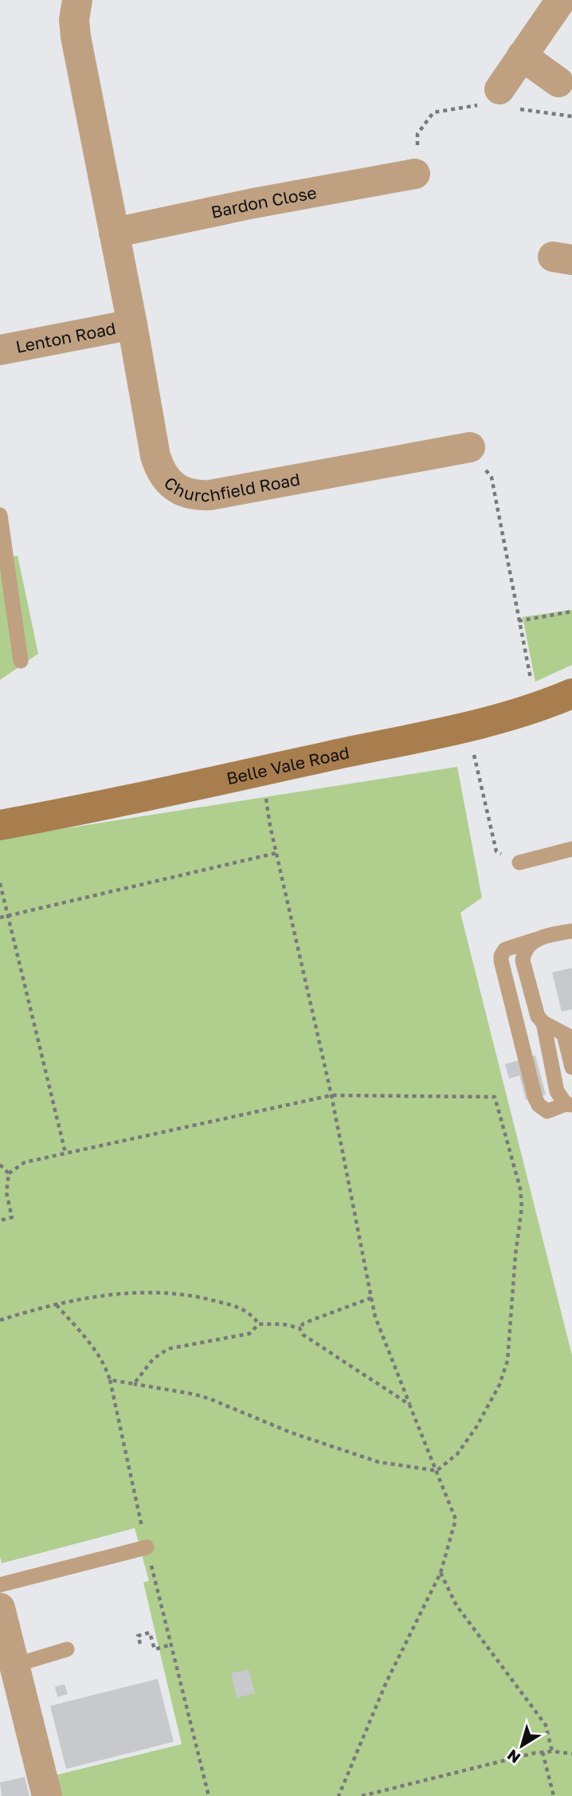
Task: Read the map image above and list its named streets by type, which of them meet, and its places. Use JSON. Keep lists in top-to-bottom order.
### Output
{
  "streets": {
    "main road": ["Belle Vale Road"],
    "street": ["Bardon Close", "Lenton Road", "Churchfield Road"]
  },
  "crossings": [
    ["Bardon Close", "Churchfield Road"],
    ["Lenton Road", "Churchfield Road"]
  ],
  "north": "bottom left"
}
